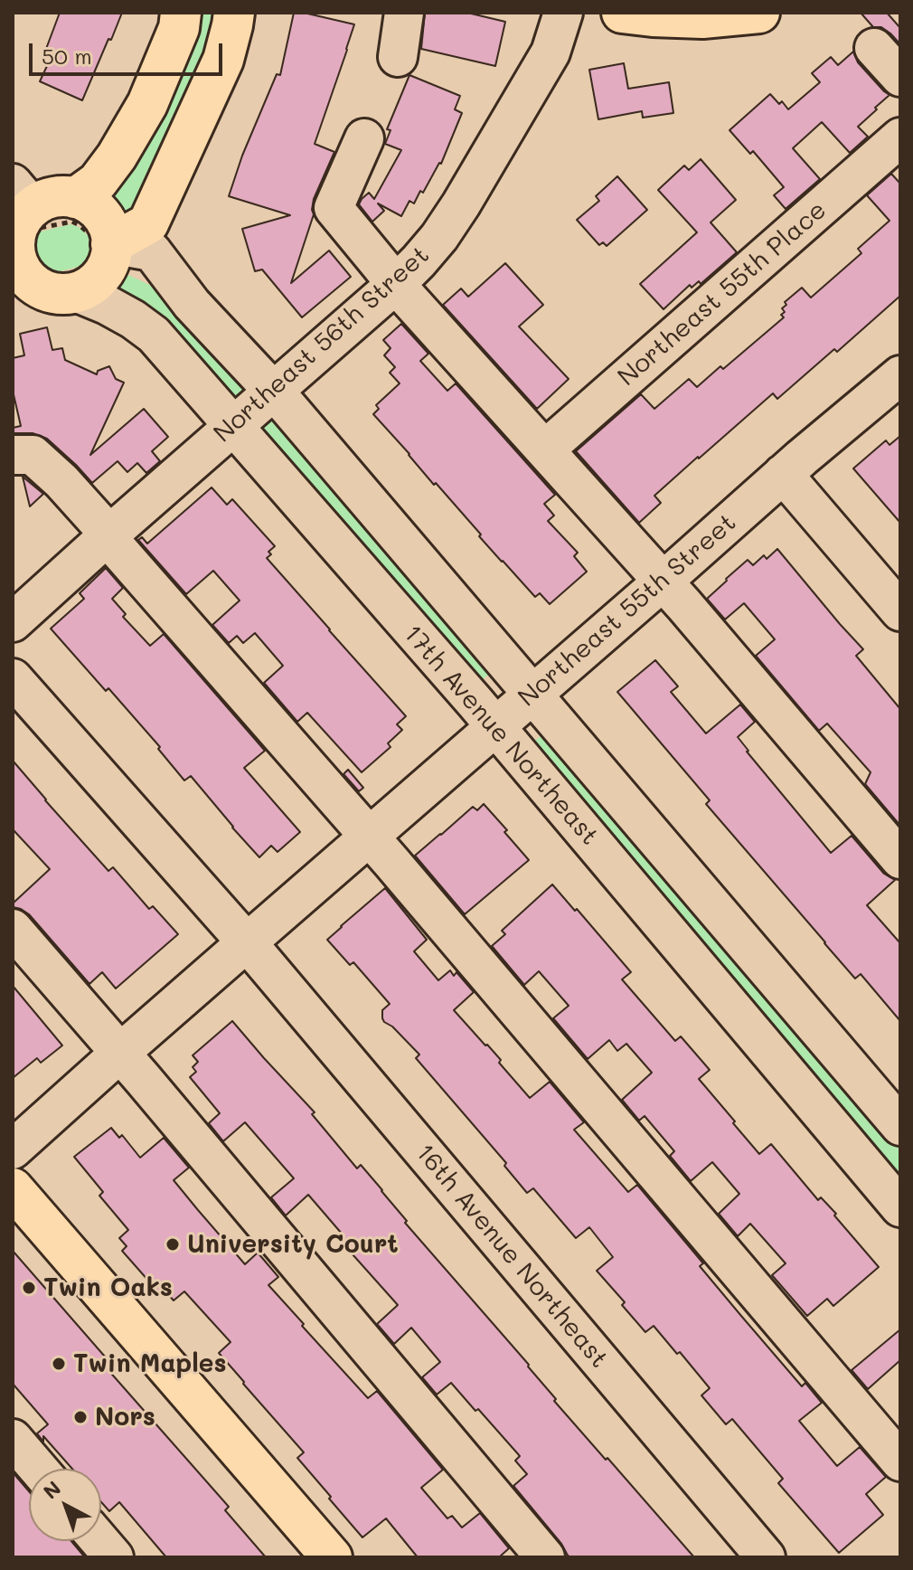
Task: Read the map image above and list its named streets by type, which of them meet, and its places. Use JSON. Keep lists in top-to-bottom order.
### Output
{
  "streets": {
    "street": [
      "Northeast 55th Place",
      "Northeast 56th Street",
      "Northeast 55th Street",
      "17th Avenue Northeast",
      "16th Avenue Northeast"
    ]
  },
  "crossings": [
    ["Northeast 56th Street", "17th Avenue Northeast"],
    ["Northeast 55th Street", "17th Avenue Northeast"],
    ["Northeast 55th Street", "16th Avenue Northeast"]
  ],
  "places": [
    "University Court",
    "Twin Oaks",
    "Twin Maples",
    "Nors"
  ],
  "scale_bar": "50 m",
  "north": "top left"
}
